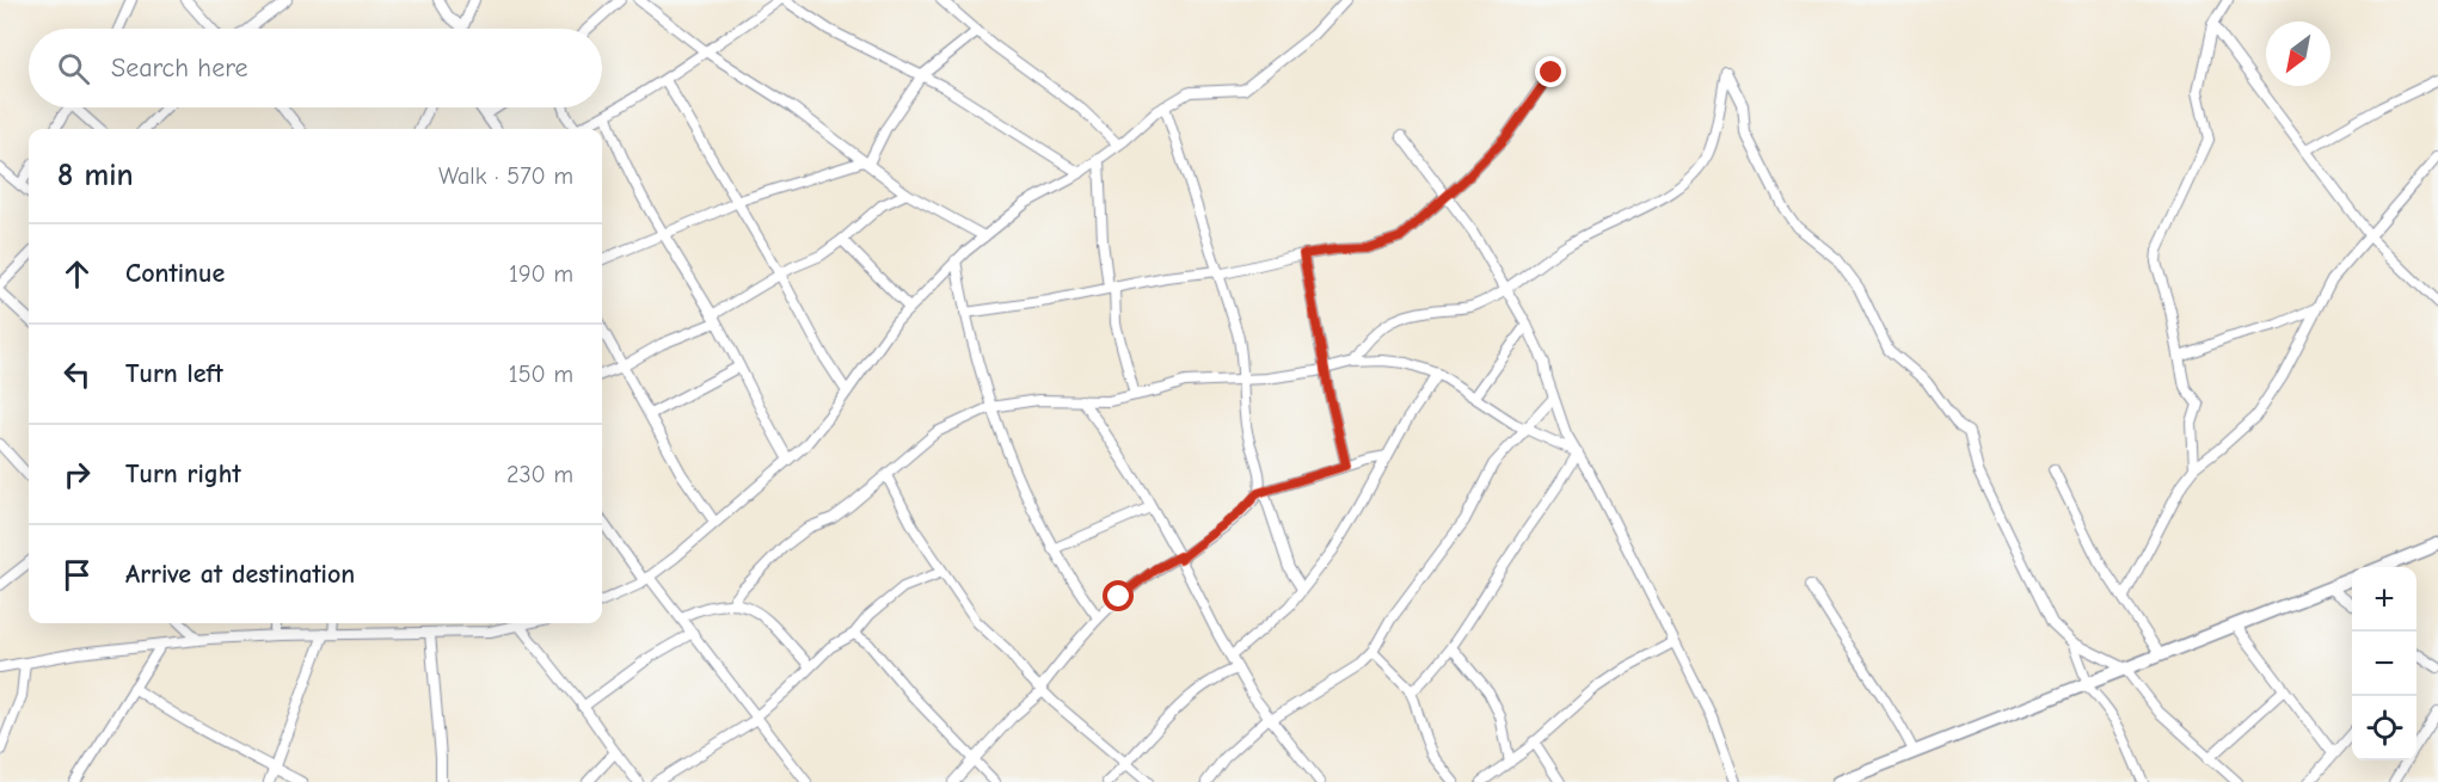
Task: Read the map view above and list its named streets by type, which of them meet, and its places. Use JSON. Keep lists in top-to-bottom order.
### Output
{
  "north": "bottom left",
  "page": {
    "search": "Search here",
    "heading": ["8 min", "Walk · 570 m"],
    "list": [
      ["Continue", "190 m"],
      ["Turn left", "150 m"],
      ["Turn right", "230 m"],
      "Arrive at destination"
    ],
    "map_buttons": ["+", "−"]
  }
}
